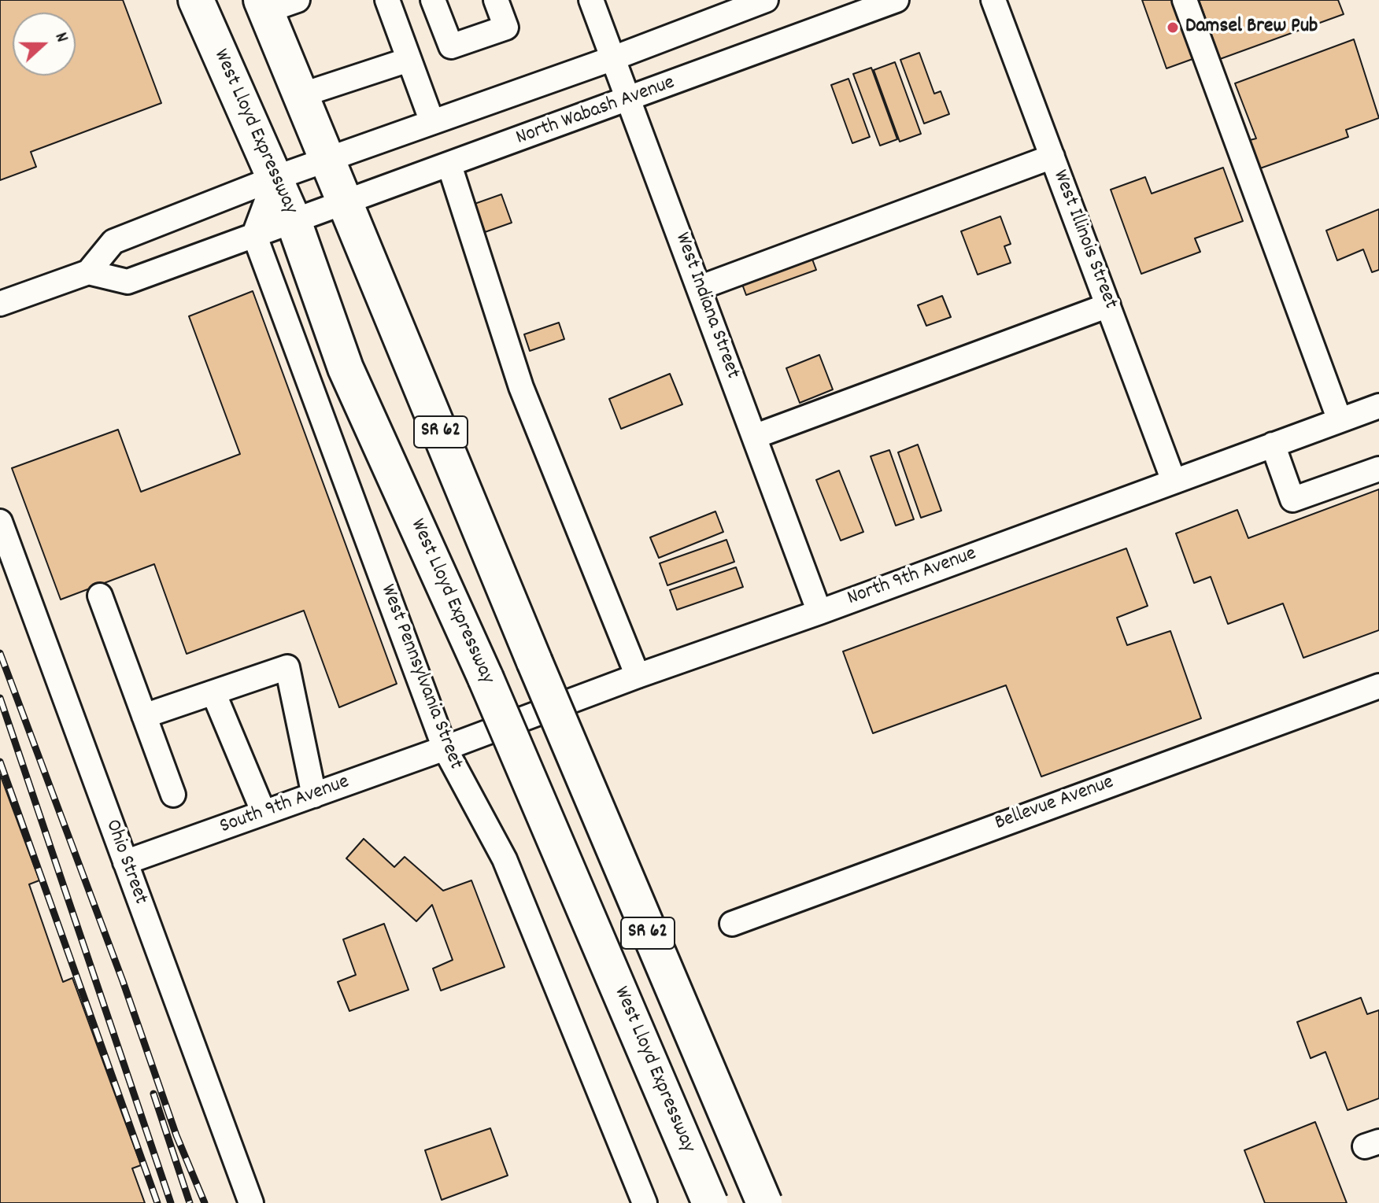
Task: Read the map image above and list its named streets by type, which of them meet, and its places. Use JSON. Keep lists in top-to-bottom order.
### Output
{
  "streets": {
    "highway": ["West Lloyd Expressway", "SR 62"],
    "street": [
      "North Wabash Avenue",
      "West Illinois Street",
      "West Indiana Street",
      "North 9th Avenue",
      "West Pennsylvania Street",
      "Bellevue Avenue",
      "South 9th Avenue",
      "Ohio Street"
    ]
  },
  "crossings": [
    ["North Wabash Avenue", "West Lloyd Expressway"],
    ["North Wabash Avenue", "West Indiana Street"],
    ["North Wabash Avenue", "SR 62"],
    ["North Wabash Avenue", "West Pennsylvania Street"],
    ["West Illinois Street", "North 9th Avenue"],
    ["West Indiana Street", "North 9th Avenue"],
    ["North 9th Avenue", "West Pennsylvania Street"],
    ["North 9th Avenue", "South 9th Avenue"],
    ["West Pennsylvania Street", "South 9th Avenue"],
    ["South 9th Avenue", "Ohio Street"]
  ],
  "places": ["Damsel Brew Pub"],
  "north": "right"
}
